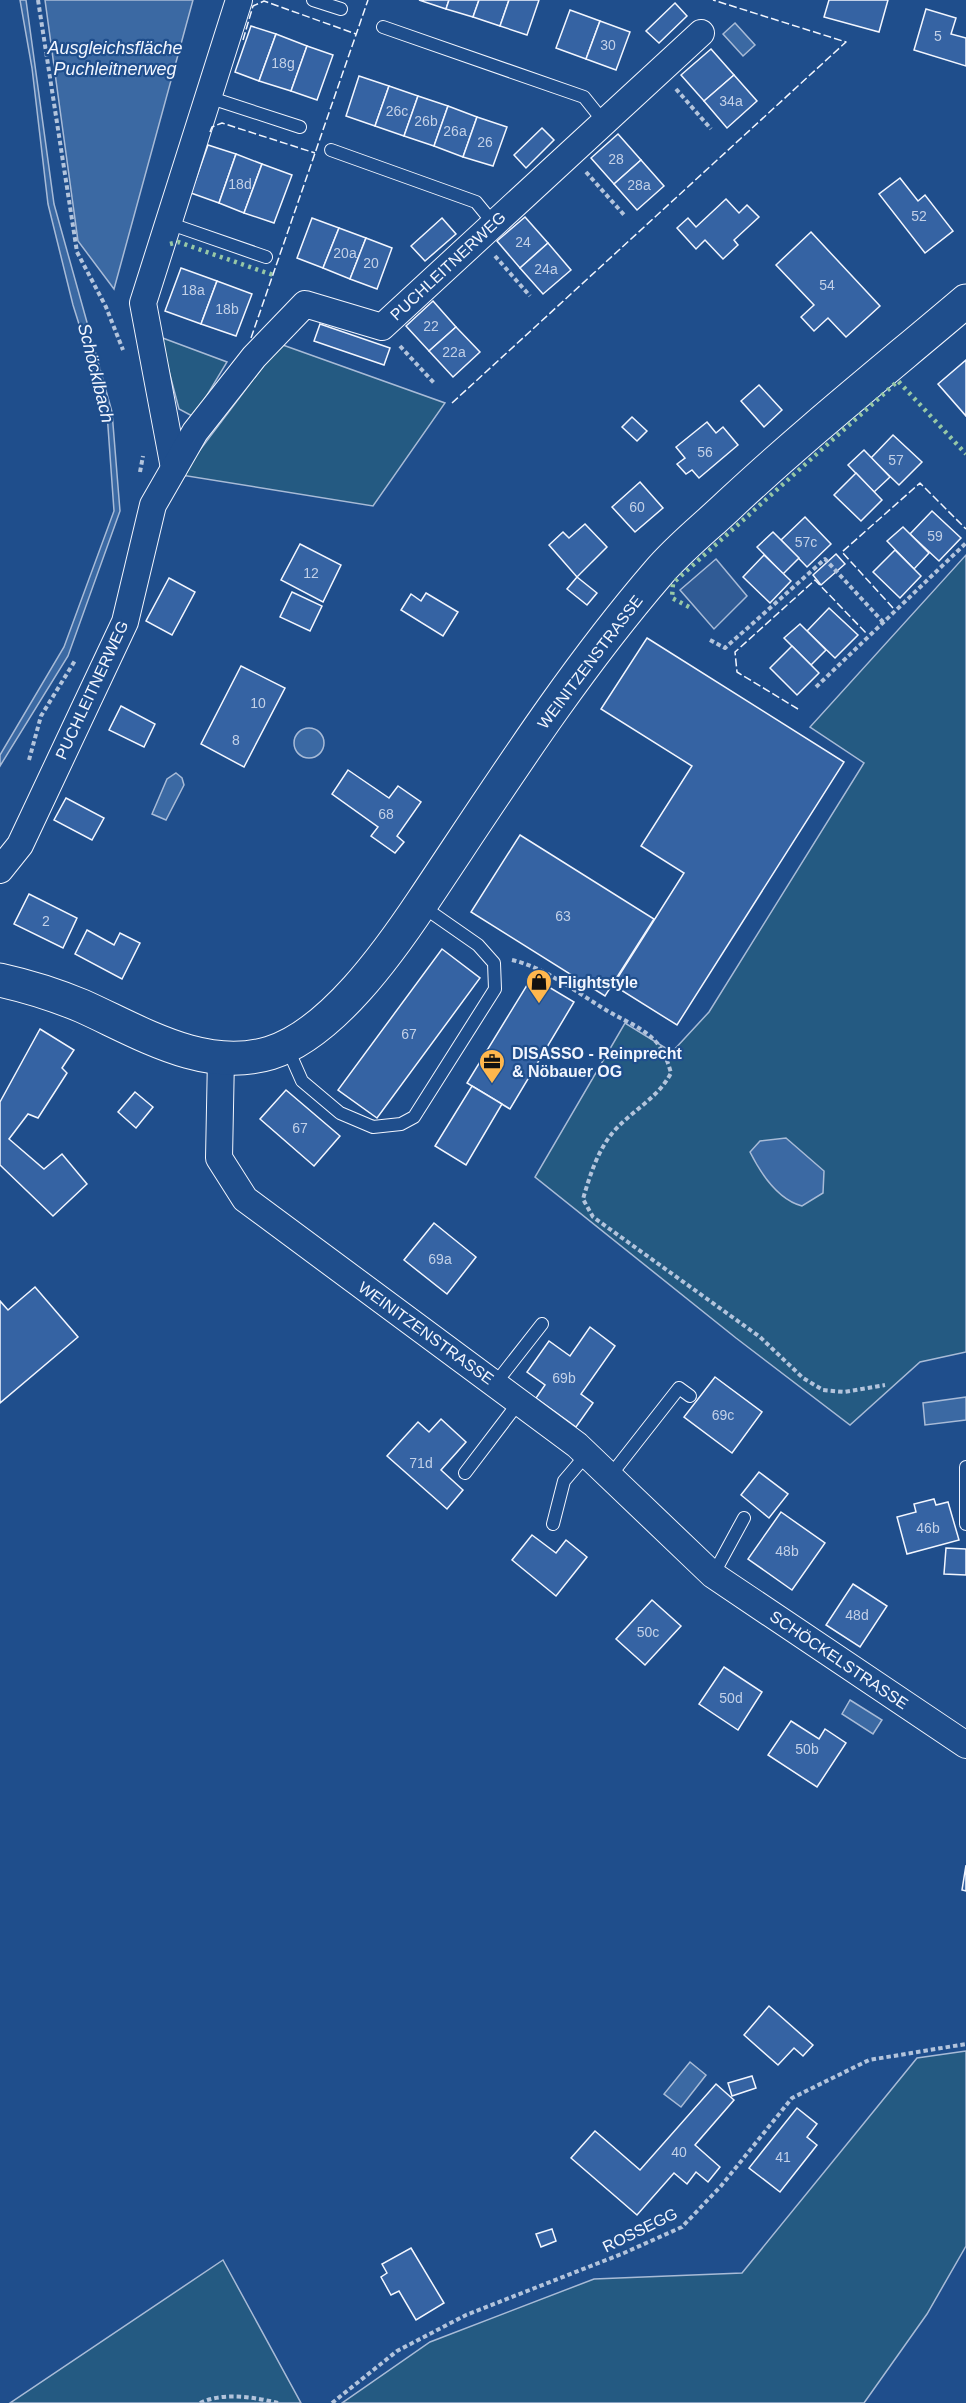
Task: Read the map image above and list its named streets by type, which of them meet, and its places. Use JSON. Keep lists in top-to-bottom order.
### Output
{
  "streets": {
    "main road": ["WEINITZENSTRASSE"],
    "street": ["PUCHLEITNERWEG", "SCHÖCKELSTRASSE"],
    "path": ["ROSSEGG"]
  },
  "crossings": [
    ["WEINITZENSTRASSE", "SCHÖCKELSTRASSE"]
  ],
  "water": ["Ausgleichsfläche Puchleitnerweg", "Schöcklbach"],
  "places": {
    "shop": ["Flightstyle"],
    "office": ["DISASSO - Reinprecht & Nöbauer OG"]
  },
  "house_numbers": [
    "5",
    "30",
    "18g",
    "34a",
    "26c",
    "26b",
    "26a",
    "26",
    "28",
    "18d",
    "28a",
    "52",
    "24",
    "20a",
    "20",
    "24a",
    "54",
    "18a",
    "18b",
    "22",
    "22a",
    "56",
    "57",
    "60",
    "59",
    "57c",
    "12",
    "10",
    "8",
    "68",
    "63",
    "2",
    "67",
    "67",
    "69a",
    "69b",
    "69c",
    "71d",
    "46b",
    "48b",
    "48d",
    "50c",
    "50d",
    "50b",
    "40",
    "41"
  ]
}
